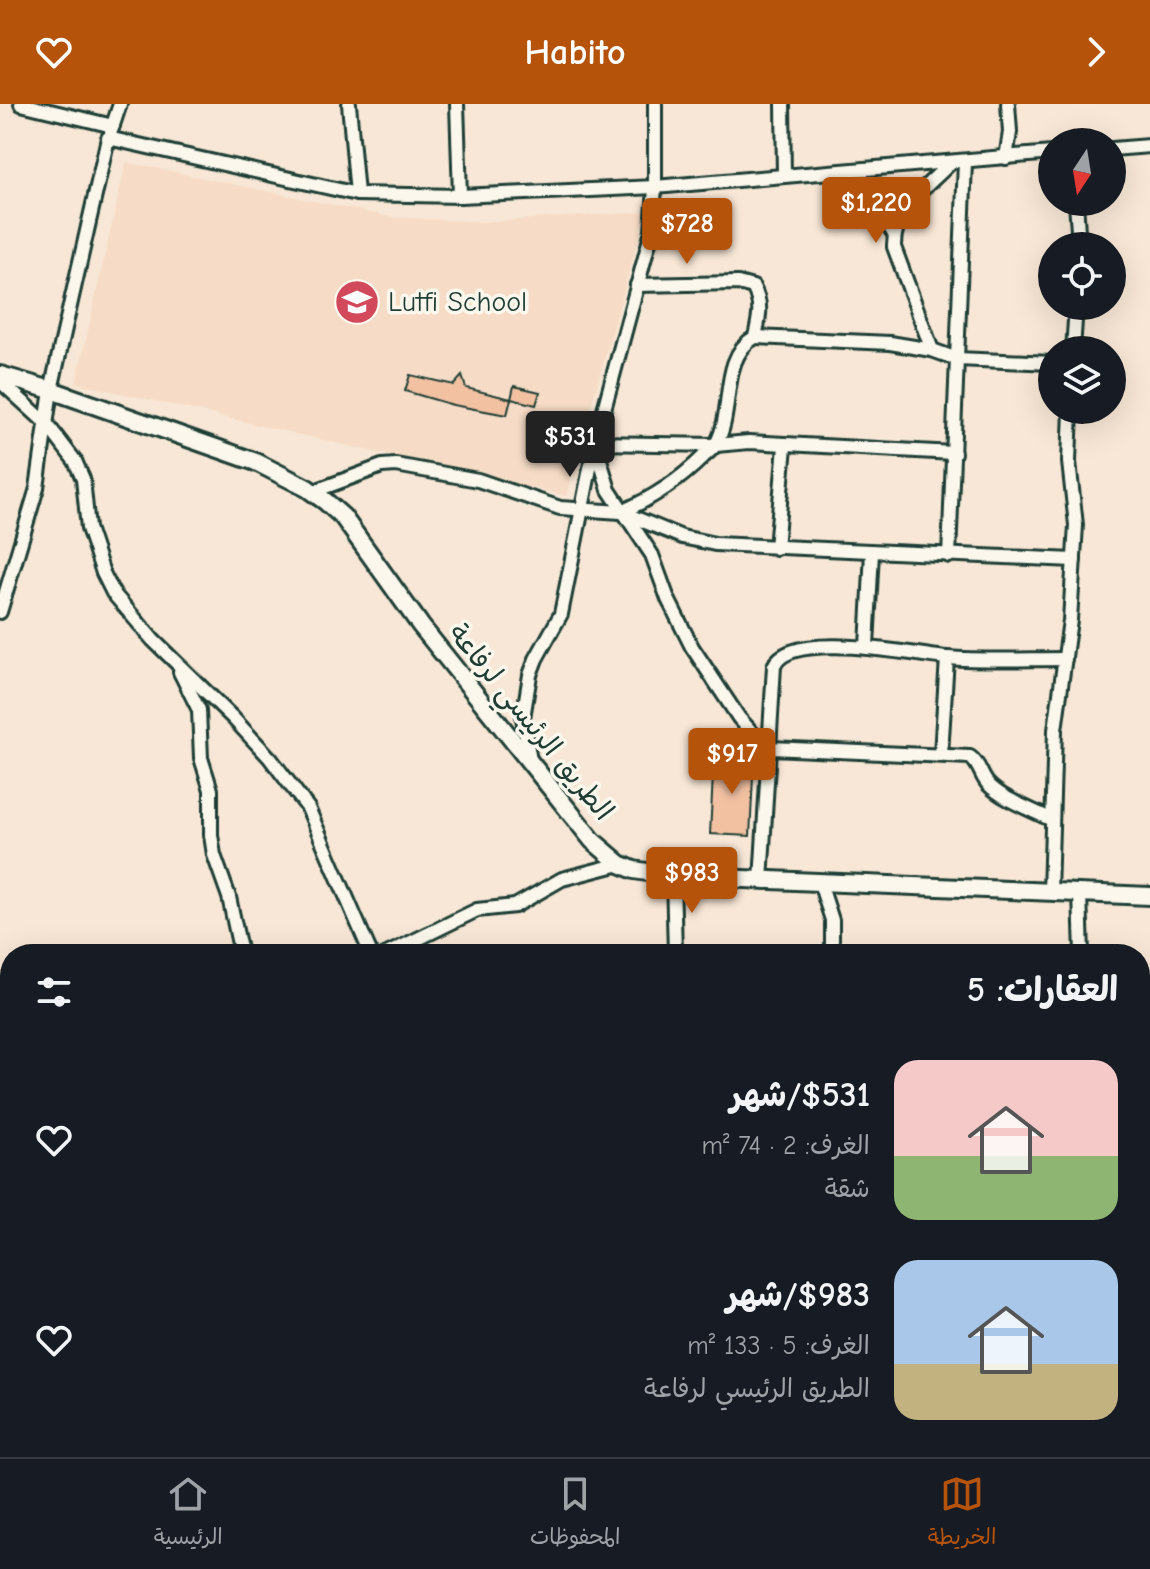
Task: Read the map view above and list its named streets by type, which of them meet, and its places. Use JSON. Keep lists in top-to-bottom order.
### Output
{
  "streets": {
    "street": ["الطريق الرئيسي لرفاعة"]
  },
  "places": {
    "school or university": ["Lutfi School"]
  },
  "north": "bottom",
  "page": {
    "header": "Habito",
    "price": [
      "$1,220",
      "$728",
      "$531",
      "$917",
      "$983"
    ],
    "heading": "العقارات: 5",
    "list": [
      {
        "name": "$531/شهر",
        "note": "الغرف: 2 · 74 m² · شقة"
      },
      {
        "name": "$983/شهر",
        "note": "الغرف: 5 · 133 m² · الطريق الرئيسي لرفاعة"
      }
    ],
    "tabs": ["الخريطة", "المحفوظات", "الرئيسية"]
  }
}
